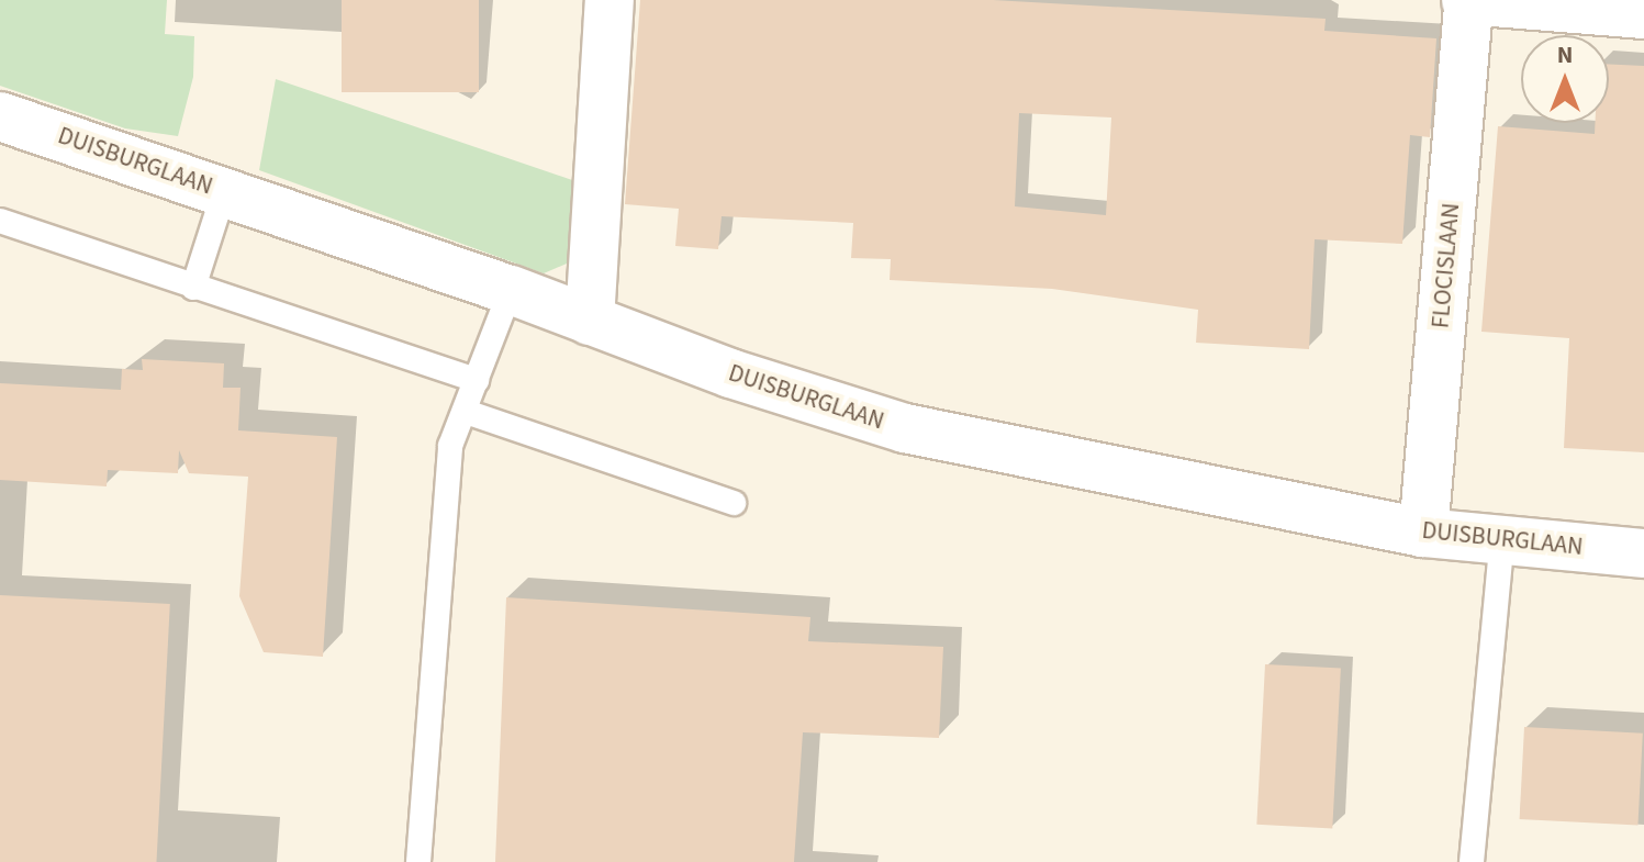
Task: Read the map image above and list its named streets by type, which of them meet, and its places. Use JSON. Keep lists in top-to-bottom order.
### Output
{
  "streets": {
    "street": ["DUISBURGLAAN", "FLOCISLAAN"]
  },
  "crossings": [
    ["DUISBURGLAAN", "FLOCISLAAN"]
  ],
  "north": "top"
}
